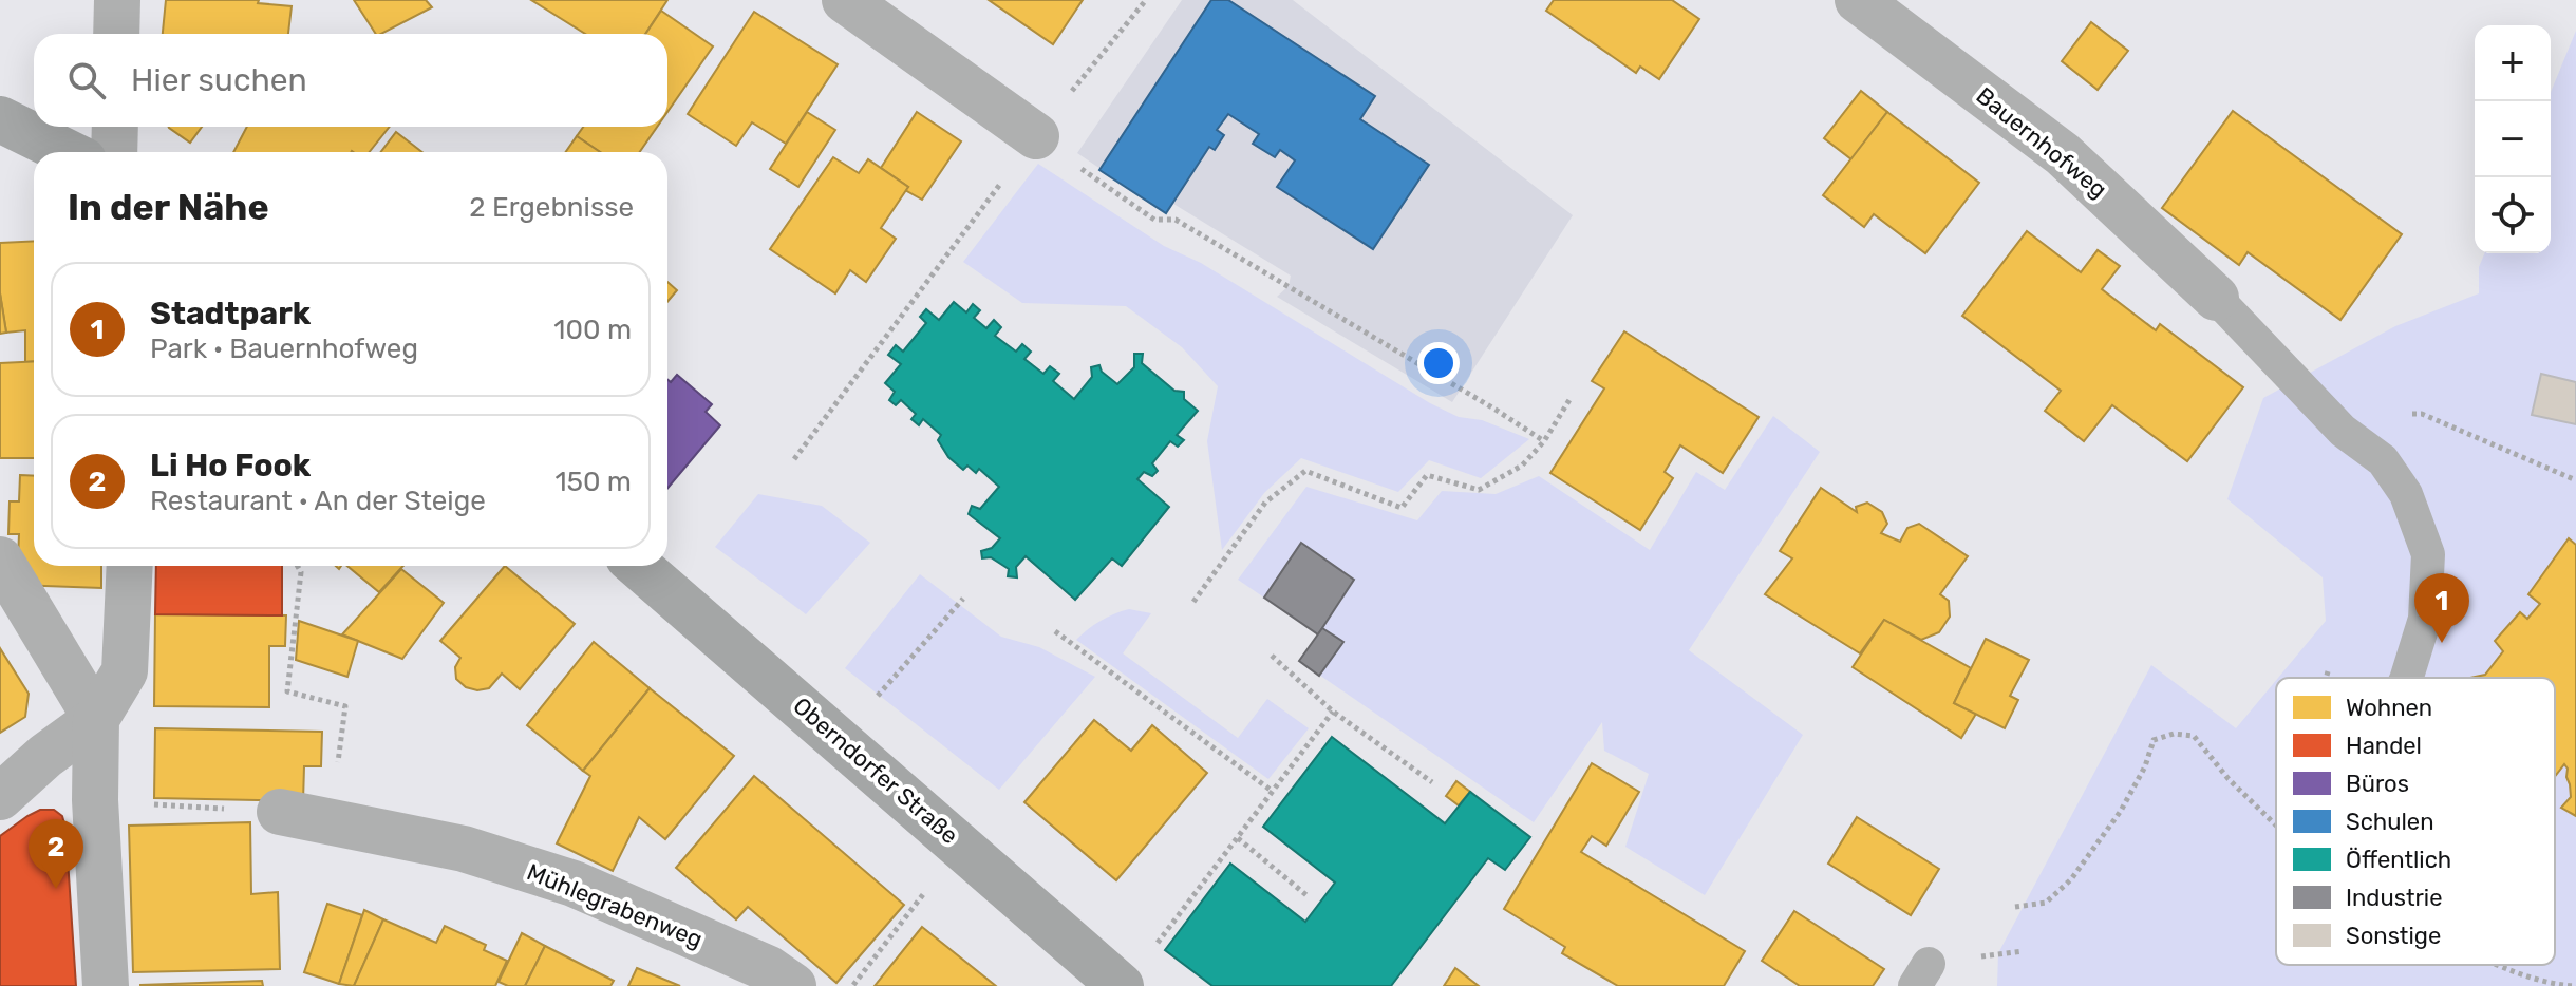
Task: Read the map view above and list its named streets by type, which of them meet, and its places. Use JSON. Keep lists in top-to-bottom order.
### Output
{
  "streets": {
    "main road": ["Oberndorfer Straße"],
    "street": ["Bauernhofweg", "Mühlegrabenweg"]
  },
  "legend": [
    "Wohnen",
    "Handel",
    "Büros",
    "Schulen",
    "Öffentlich",
    "Industrie",
    "Sonstige"
  ],
  "page": {
    "map_buttons": ["+", "−"],
    "search": "Hier suchen",
    "heading": ["In der Nähe", "2 Ergebnisse"],
    "list": [
      {
        "mark": "1",
        "name": "Stadtpark",
        "note": "Park · Bauernhofweg",
        "value": "100 m"
      },
      {
        "mark": "2",
        "name": "Li Ho Fook",
        "note": "Restaurant · An der Steige",
        "value": "150 m"
      }
    ],
    "pins": ["1", "2"]
  }
}
